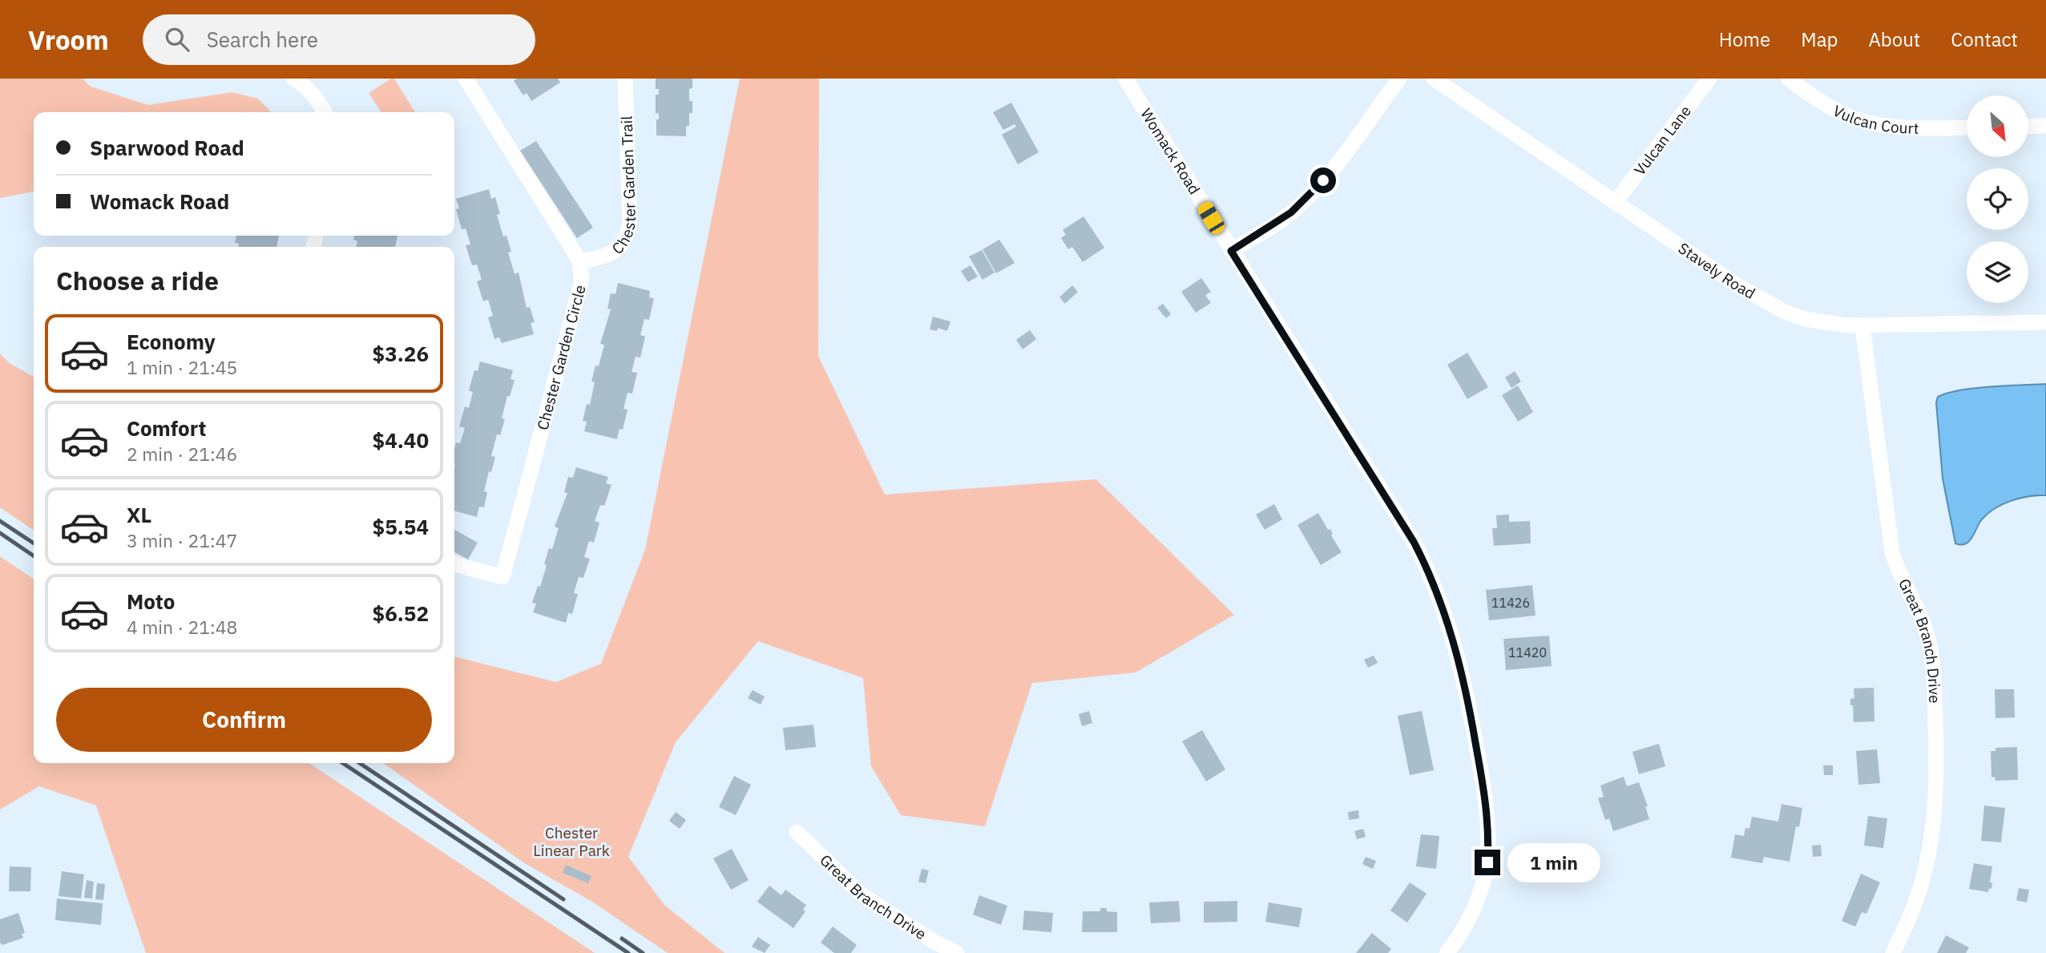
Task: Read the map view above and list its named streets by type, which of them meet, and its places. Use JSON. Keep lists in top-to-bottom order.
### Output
{
  "streets": {
    "street": [
      "Vulcan Court",
      "Vulcan Lane",
      "Womack Road",
      "Chester Garden Trail",
      "Stavely Road",
      "Chester Garden Circle",
      "Great Branch Drive"
    ]
  },
  "crossings": [
    ["Vulcan Lane", "Stavely Road"],
    ["Chester Garden Trail", "Chester Garden Circle"],
    ["Stavely Road", "Great Branch Drive"]
  ],
  "parks": ["Chester Linear Park"],
  "house_numbers": ["11426", "11420"],
  "north": "bottom right",
  "page": {
    "header": "Vroom",
    "search": "Search here",
    "nav": [
      "Home",
      "Map",
      "About",
      "Contact"
    ],
    "banner": ["Sparwood Road", "Womack Road"],
    "heading": "Choose a ride",
    "list": [
      {
        "name": "Economy",
        "note": "1 min · 21:45",
        "value": "$3.26"
      },
      {
        "name": "Comfort",
        "note": "2 min · 21:46",
        "value": "$4.40"
      },
      {
        "name": "XL",
        "note": "3 min · 21:47",
        "value": "$5.54"
      },
      {
        "name": "Moto",
        "note": "4 min · 21:48",
        "value": "$6.52"
      }
    ],
    "buttons": "Confirm",
    "bubble": "1 min"
  }
}
